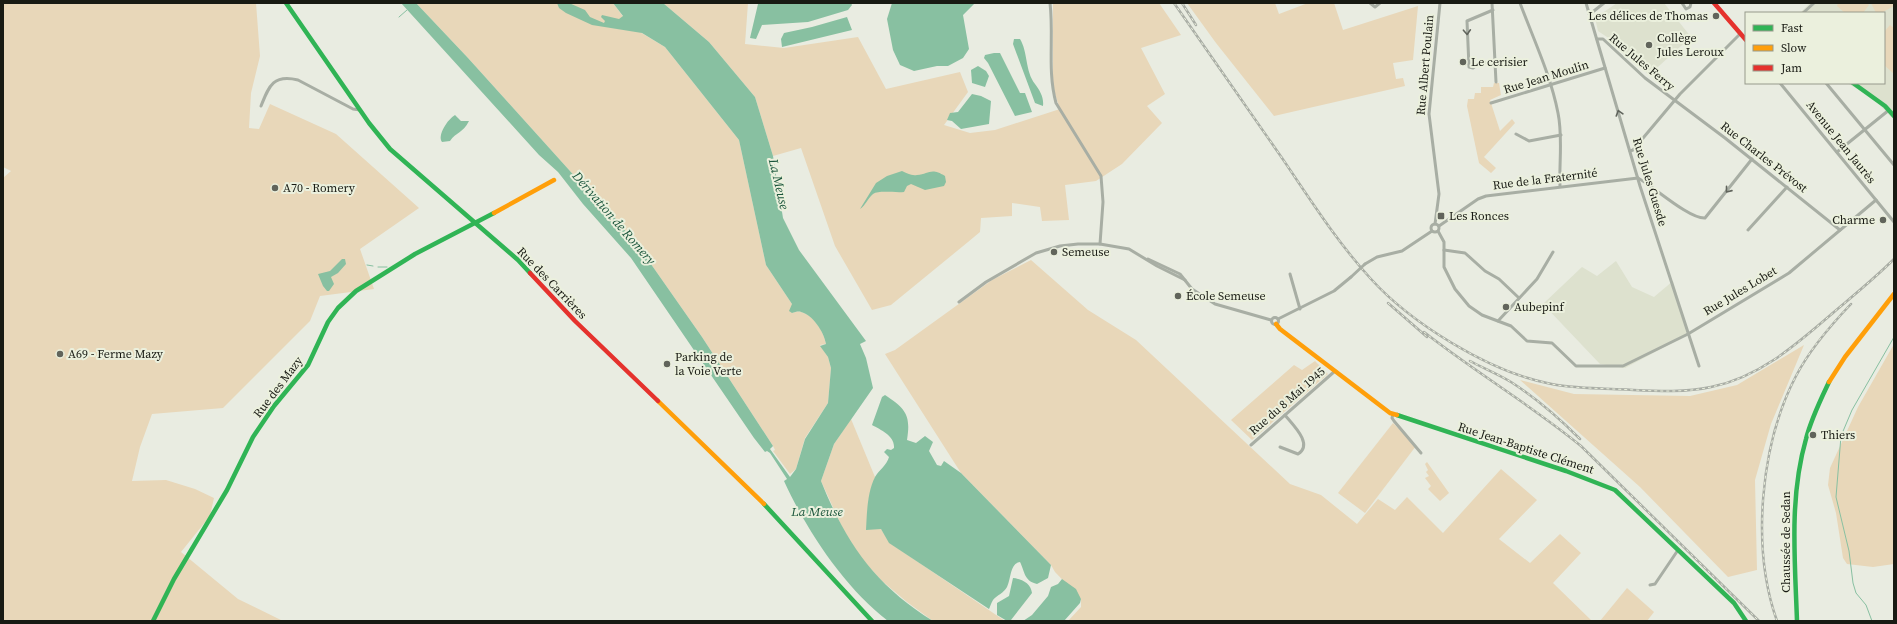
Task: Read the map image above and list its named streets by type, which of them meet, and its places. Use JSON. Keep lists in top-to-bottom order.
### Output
{
  "streets": {
    "main road": [
      "Rue des Carrières",
      "Rue des Mazy",
      "Rue Jean-Baptiste Clément",
      "Chaussée de Sedan"
    ],
    "street": [
      "Rue Jules Ferry",
      "Rue Albert Poulain",
      "Rue Jean Moulin",
      "Avenue Jean Jaurès",
      "Rue Charles Prévost",
      "Rue de la Fraternité",
      "Rue Jules Guesde",
      "Rue Jules Lobet",
      "Rue du 8 Mai 1945"
    ]
  },
  "crossings": [
    ["Rue Jules Ferry", "Rue Charles Prévost"],
    ["Rue Jules Ferry", "Rue Jules Guesde"],
    ["Rue Jean Moulin", "Rue Jules Guesde"],
    ["Avenue Jean Jaurès", "Rue Jules Lobet"],
    ["Rue Charles Prévost", "Rue Jules Lobet"],
    ["Rue de la Fraternité", "Rue Jules Guesde"],
    ["Rue Jules Guesde", "Rue Jules Lobet"],
    ["Rue des Carrières", "Rue des Mazy"],
    ["Rue du 8 Mai 1945", "Rue Jean-Baptiste Clément"]
  ],
  "water": ["La Meuse", "Dérivation de Romery"],
  "places": {
    "other": [
      "Les délices de Thomas",
      "Collège Jules Leroux",
      "Le cerisier",
      "A70 - Romery",
      "Charme",
      "Semeuse",
      "École Semeuse",
      "Aubepinf",
      "A69 - Ferme Mazy",
      "Parking de la Voie Verte",
      "Thiers"
    ],
    "transit": ["Les Ronces"]
  },
  "legend": ["Fast", "Slow", "Jam"]
}
